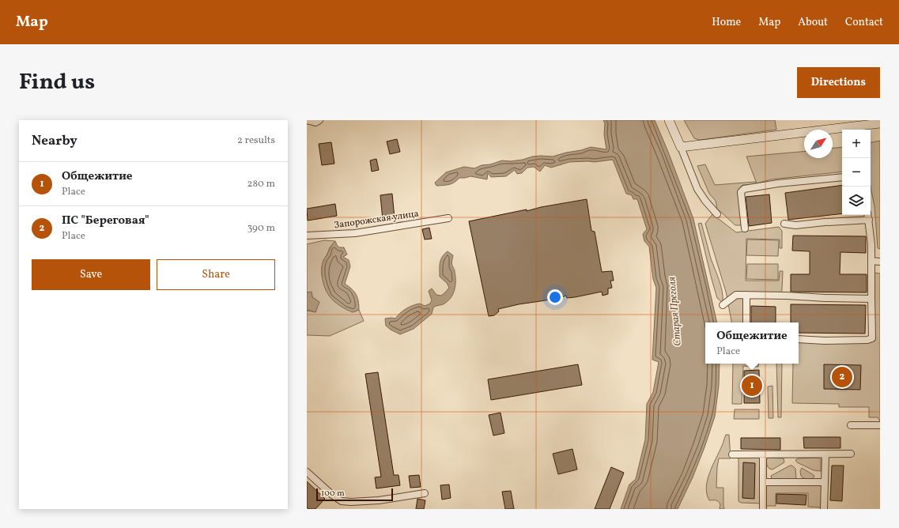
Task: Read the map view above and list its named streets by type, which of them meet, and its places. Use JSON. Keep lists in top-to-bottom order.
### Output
{
  "streets": {
    "street": ["Запорожская улица"]
  },
  "water": ["Старая Преголя"],
  "scale_bar": "100 m",
  "north": "top right",
  "page": {
    "header": "Map",
    "nav": [
      "Home",
      "Map",
      "About",
      "Contact"
    ],
    "title": "Find us",
    "buttons": [
      "Directions",
      ["Save", "Share"]
    ],
    "heading": ["Nearby", "2 results"],
    "map_buttons": ["+", "−"],
    "list": [
      {
        "mark": "1",
        "name": "Общежитие",
        "note": "Place",
        "value": "280 m"
      },
      {
        "mark": "2",
        "name": "ПС \"Береговая\"",
        "note": "Place",
        "value": "390 m"
      }
    ],
    "popup": ["Общежитие", "Place"],
    "pins": ["2", "1"],
    "scale": "100 m"
  }
}
